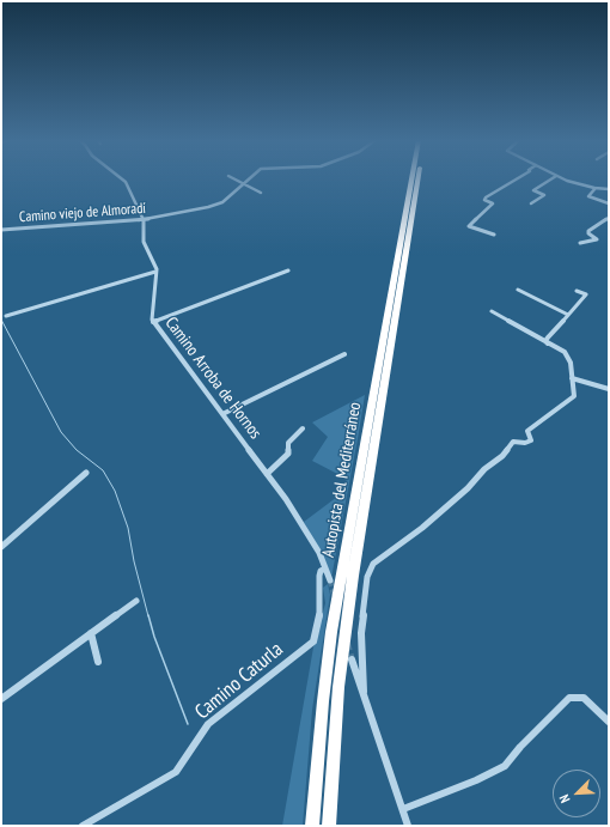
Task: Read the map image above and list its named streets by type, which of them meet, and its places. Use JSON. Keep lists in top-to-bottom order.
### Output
{
  "streets": {
    "highway": ["Autopista del Mediterráneo"],
    "street": ["Camino viejo de Almoradí", "Camino Arroba de Hornos", "Camino Caturla"]
  },
  "crossings": [
    ["Camino viejo de Almoradí", "Camino Arroba de Hornos"],
    ["Camino Arroba de Hornos", "Camino Caturla"]
  ],
  "north": "bottom left"
}
